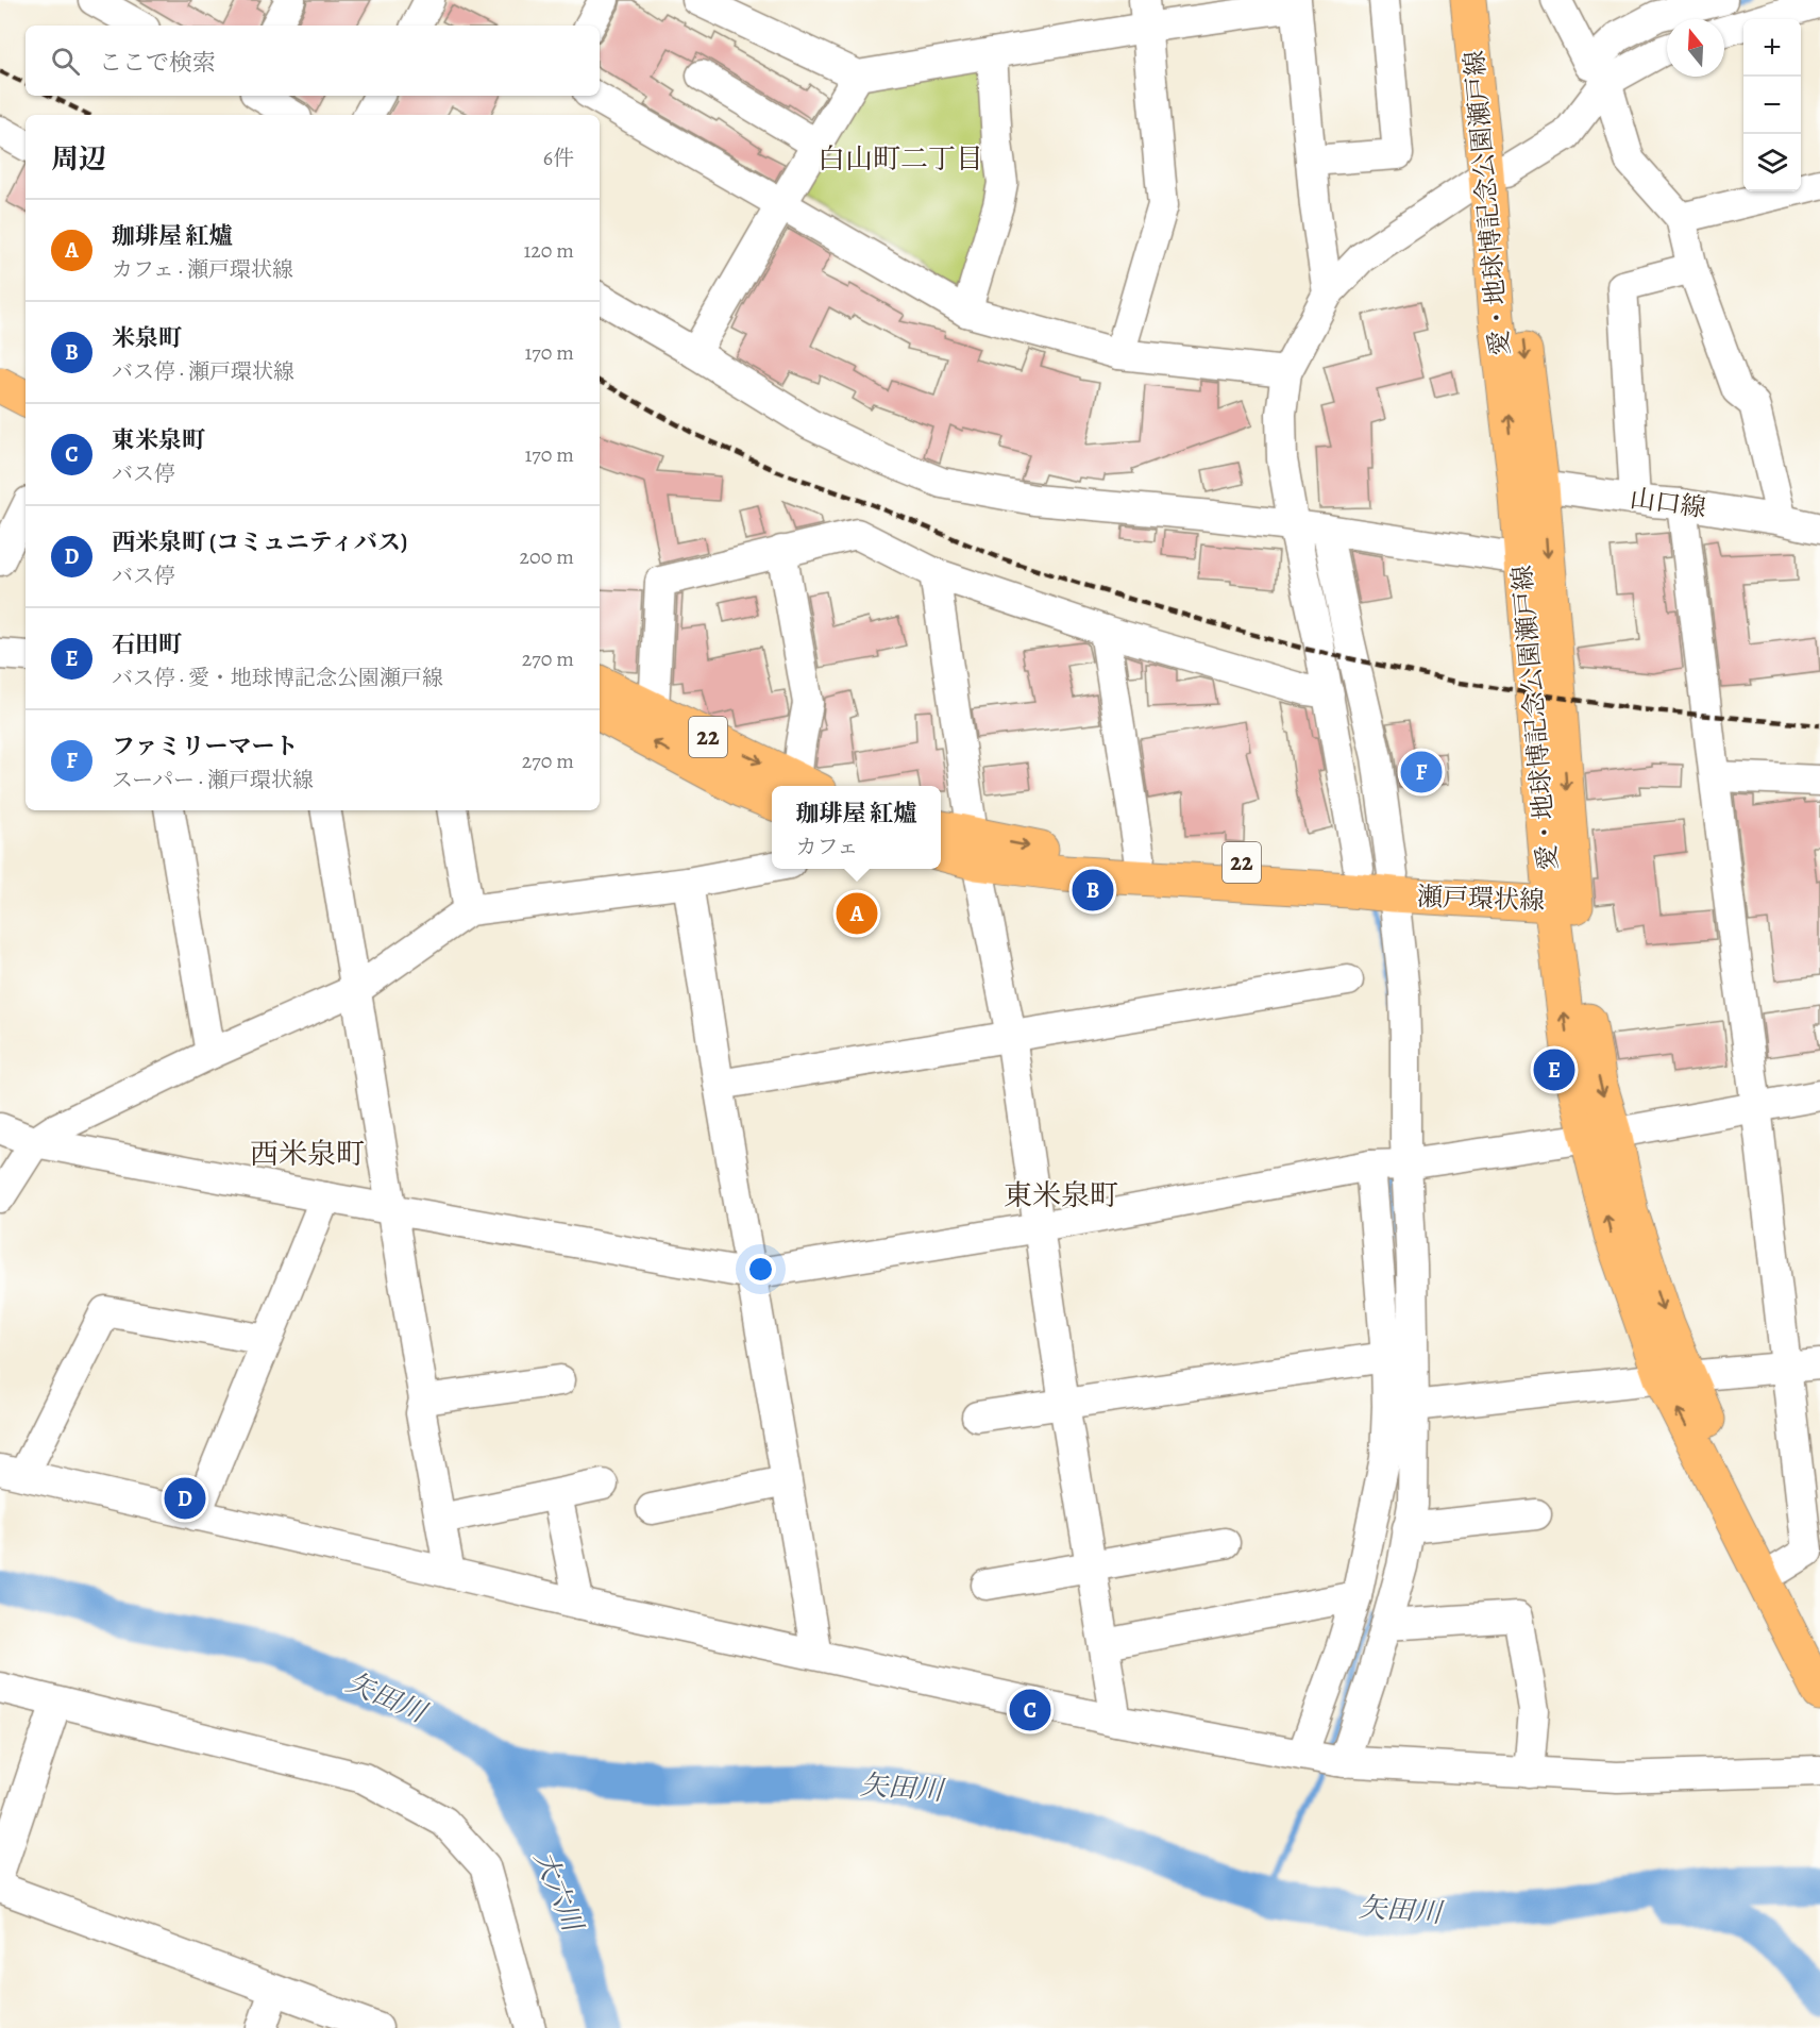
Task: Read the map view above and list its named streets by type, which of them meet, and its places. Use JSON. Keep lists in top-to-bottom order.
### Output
{
  "streets": {
    "main road": ["愛・地球博記念公園瀬戸線", "22", "瀬戸環状線"],
    "street": ["山口線"]
  },
  "crossings": [
    ["愛・地球博記念公園瀬戸線", "山口線"],
    ["愛・地球博記念公園瀬戸線", "瀬戸環状線"]
  ],
  "districts": ["白山町二丁目", "西米泉町", "東米泉町"],
  "water": ["矢田川", "大六川"],
  "north": "top",
  "page": {
    "map_buttons": ["+", "−"],
    "search": "ここで検索",
    "heading": ["周辺", "6件"],
    "list": [
      {
        "mark": "A",
        "name": "珈琲屋 紅爐",
        "note": "カフェ · 瀬戸環状線",
        "value": "120 m"
      },
      {
        "mark": "B",
        "name": "米泉町",
        "note": "バス停 · 瀬戸環状線",
        "value": "170 m"
      },
      {
        "mark": "C",
        "name": "東米泉町",
        "note": "バス停",
        "value": "170 m"
      },
      {
        "mark": "D",
        "name": "西米泉町 (コミュニティバス)",
        "note": "バス停",
        "value": "200 m"
      },
      {
        "mark": "E",
        "name": "石田町",
        "note": "バス停 · 愛・地球博記念公園瀬戸線",
        "value": "270 m"
      },
      {
        "mark": "F",
        "name": "ファミリーマート",
        "note": "スーパー · 瀬戸環状線",
        "value": "270 m"
      }
    ],
    "pins": [
      "F",
      "B",
      "A",
      "E",
      "D",
      "C"
    ],
    "popup": ["珈琲屋 紅爐", "カフェ"]
  }
}
